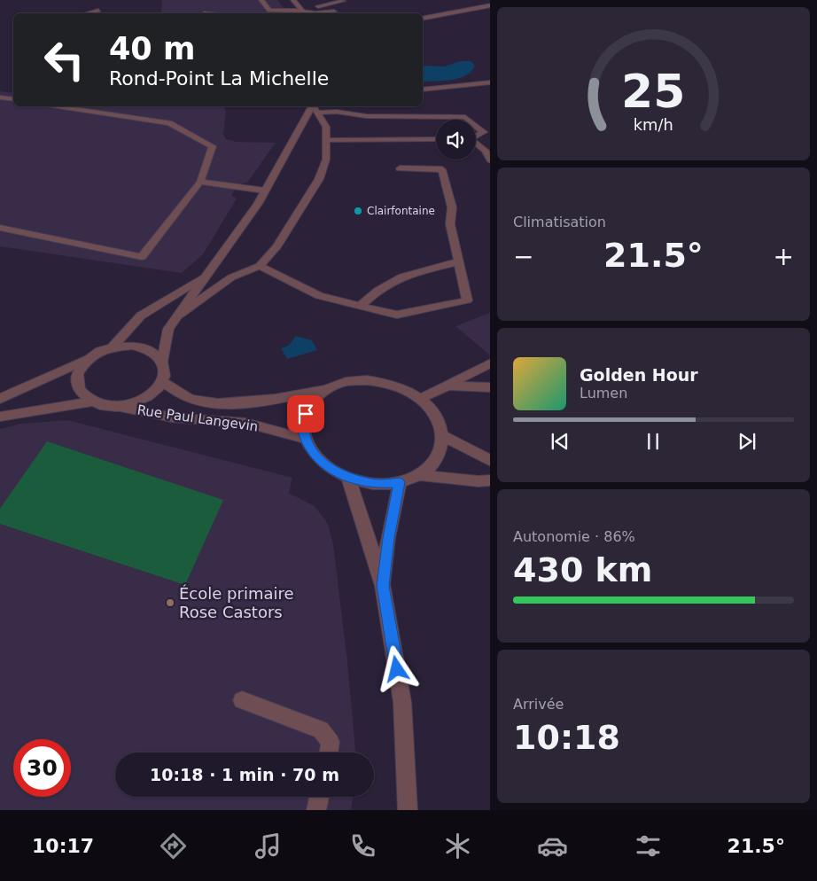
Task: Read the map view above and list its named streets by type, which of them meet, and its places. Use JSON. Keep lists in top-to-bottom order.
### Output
{
  "streets": {
    "street": ["Rue Paul Langevin"]
  },
  "places": ["Clairfontaine", "École primaire Rose Castors"],
  "page": {
    "turn": ["40 m", "Rond-Point La Michelle"],
    "tile": [
      "Climatisation",
      ["Autonomie · 86%", "430 km"],
      ["Arrivée", "10:18"]
    ],
    "heat": ["−", "21.5°", "+"],
    "song": ["Golden Hour", "Lumen"],
    "limit": "30",
    "trip": "10:18 · 1 min · 70 m",
    "tabs": ["10:17", "21.5°"],
    "gauge": ["25", "km/h"]
  }
}
